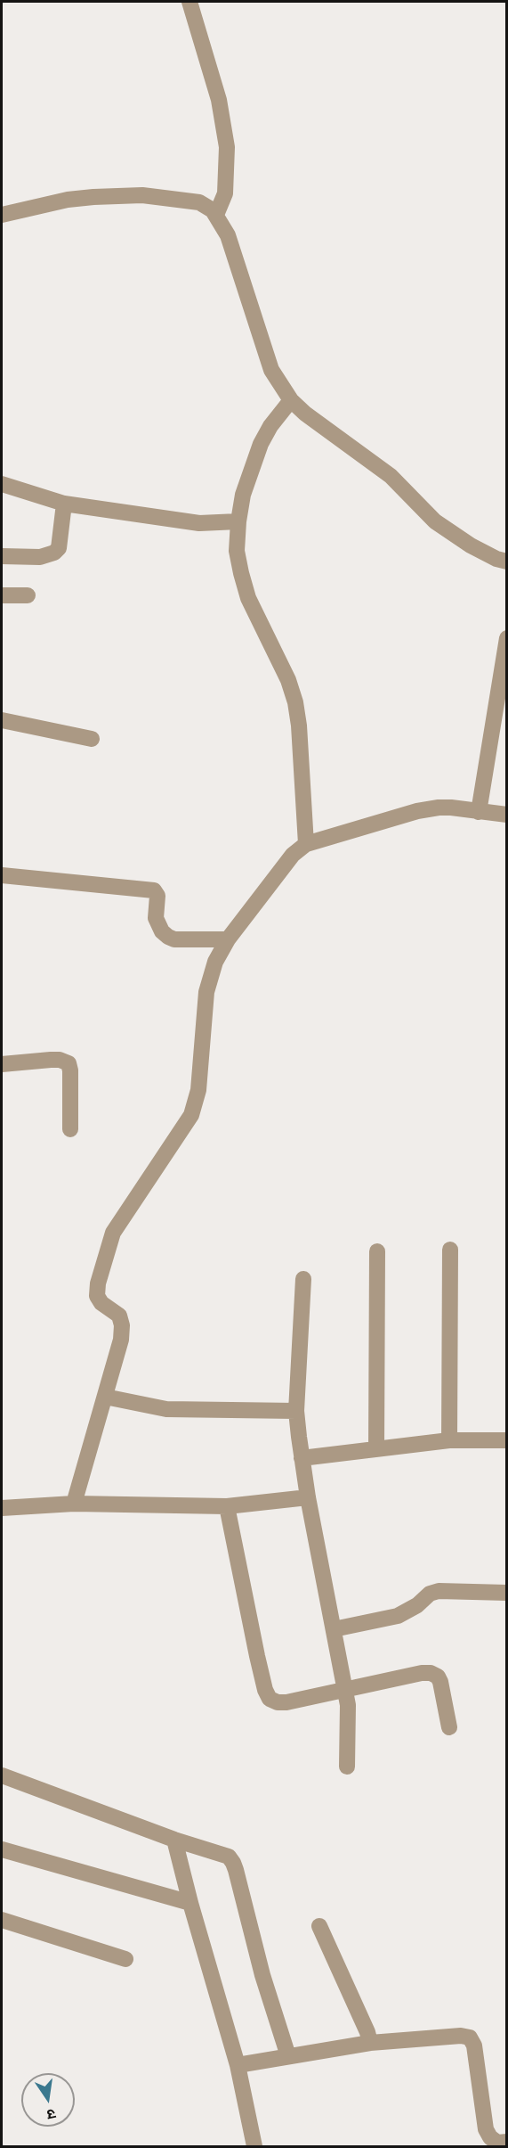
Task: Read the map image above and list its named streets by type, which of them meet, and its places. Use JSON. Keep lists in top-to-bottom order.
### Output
{
  "north": "bottom"
}
